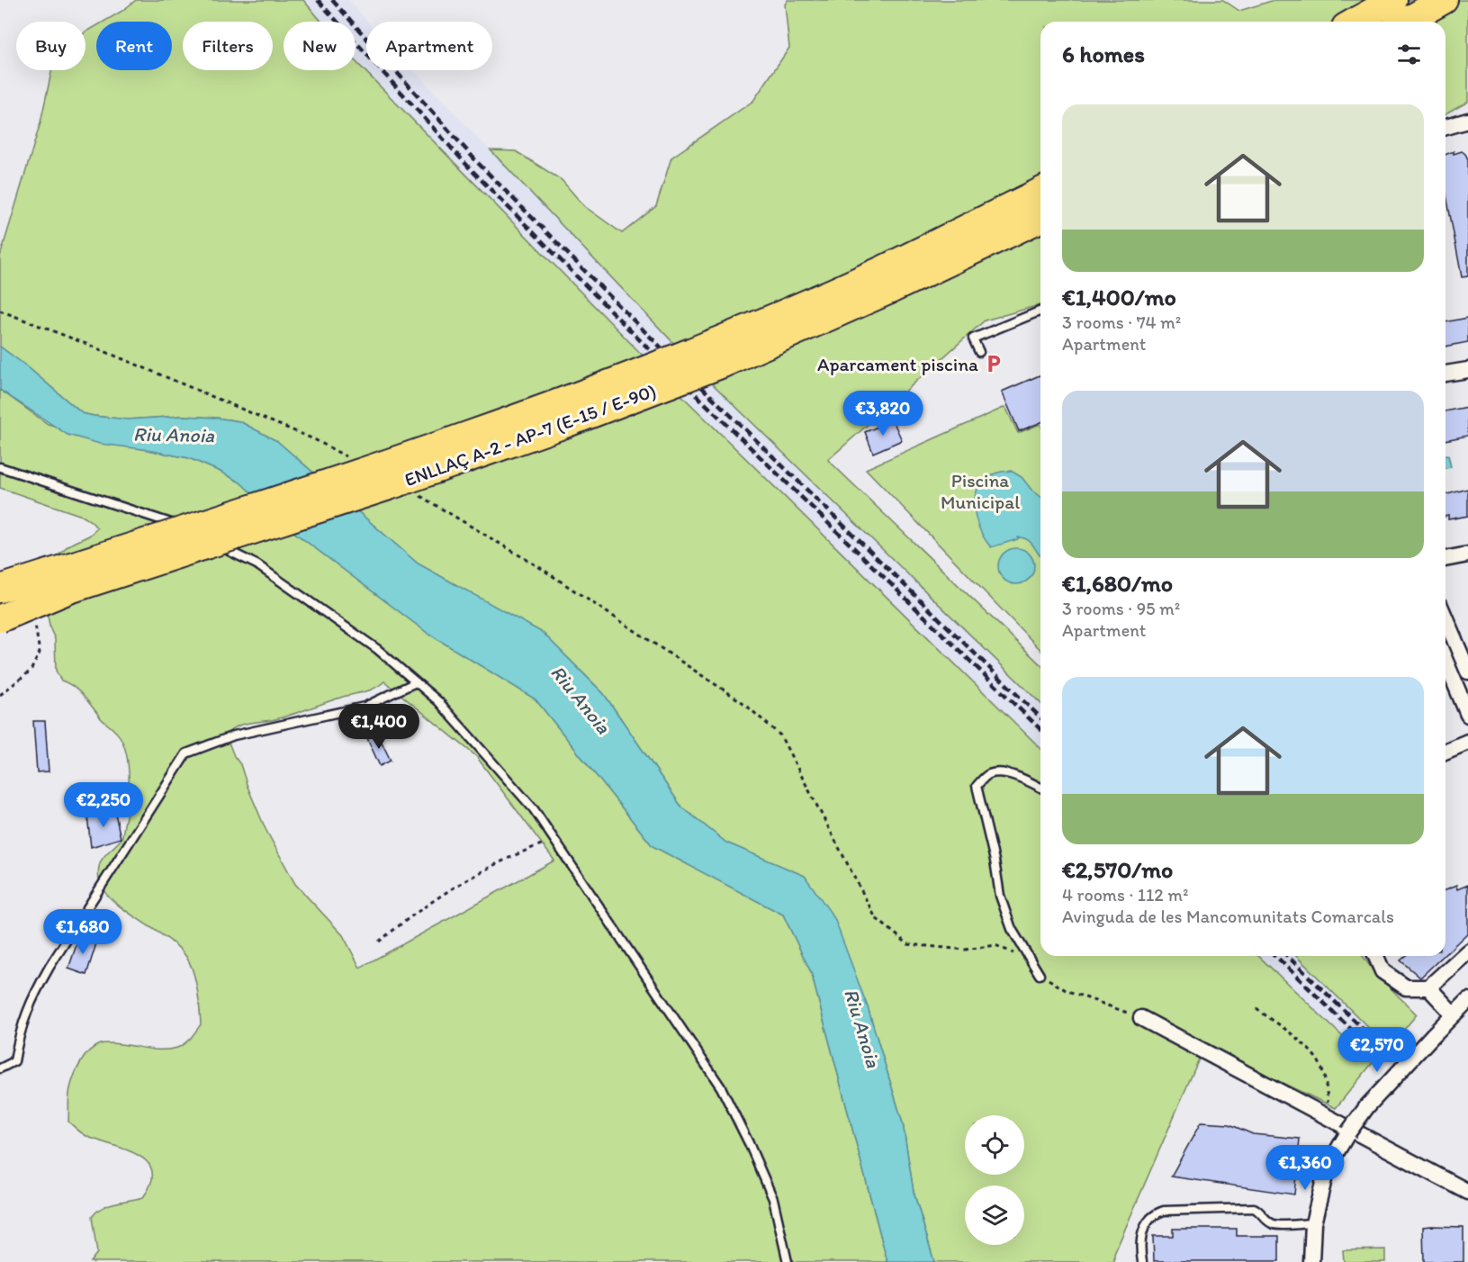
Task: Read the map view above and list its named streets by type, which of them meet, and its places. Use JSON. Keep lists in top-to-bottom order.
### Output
{
  "streets": {
    "highway": ["ENLLAÇ A-2 - AP-7 (E-15 / E-90)"]
  },
  "water": ["Riu Anoia"],
  "parks": ["Piscina Municipal"],
  "places": {
    "parking": ["Aparcament piscina"]
  },
  "page": {
    "chip": [
      "Buy",
      "Rent",
      "Filters",
      "New",
      "Apartment"
    ],
    "heading": "6 homes",
    "list": [
      {
        "name": "€1,400/mo",
        "note": "3 rooms · 74 m² · Apartment"
      },
      {
        "name": "€1,680/mo",
        "note": "3 rooms · 95 m² · Apartment"
      },
      {
        "name": "€2,570/mo",
        "note": "4 rooms · 112 m² · Avinguda de les Mancomunitats Comarcals"
      }
    ],
    "price": [
      "€3,820",
      "€1,400",
      "€2,250",
      "€1,680",
      "€2,570",
      "€1,360"
    ]
  }
}
